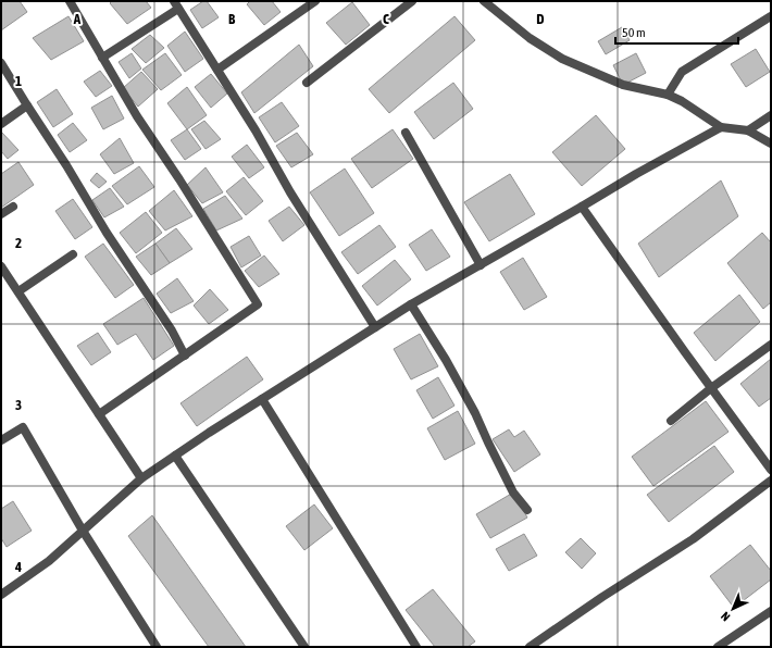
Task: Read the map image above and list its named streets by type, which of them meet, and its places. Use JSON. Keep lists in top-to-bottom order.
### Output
{
  "scale_bar": "50 m",
  "north": "bottom left",
  "grid": {
    "columns": [
      "A",
      "B",
      "C",
      "D"
    ],
    "rows": [
      "1",
      "2",
      "3",
      "4"
    ]
  }
}
